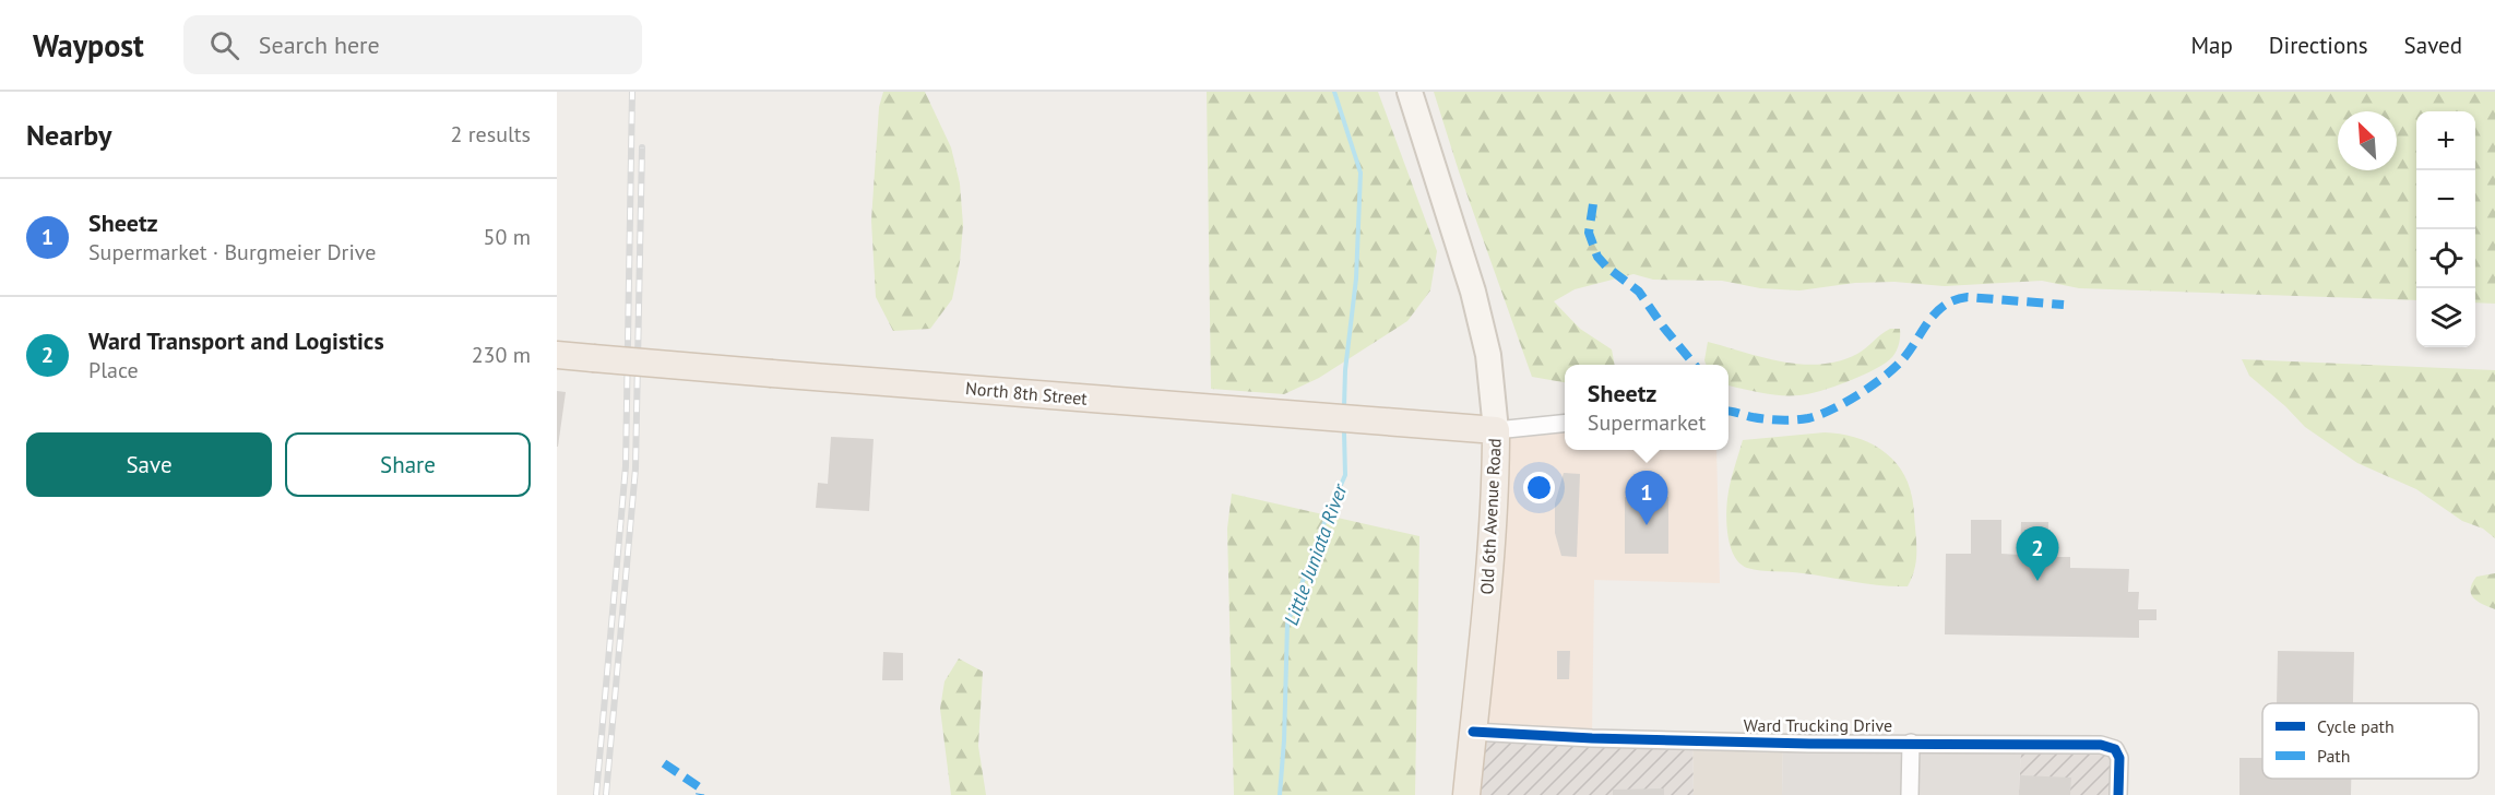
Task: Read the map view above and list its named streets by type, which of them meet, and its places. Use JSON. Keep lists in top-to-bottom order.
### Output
{
  "streets": {
    "main road": ["North 8th Street", "Old 6th Avenue Road"],
    "street": ["Ward Trucking Drive"]
  },
  "crossings": [
    ["North 8th Street", "Old 6th Avenue Road"],
    ["Old 6th Avenue Road", "Ward Trucking Drive"]
  ],
  "water": ["Little Juniata River"],
  "legend": ["Cycle path", "Path"],
  "north": "top left",
  "page": {
    "header": "Waypost",
    "search": "Search here",
    "nav": ["Map", "Directions", "Saved"],
    "heading": ["Nearby", "2 results"],
    "map_buttons": ["+", "−"],
    "list": [
      {
        "mark": "1",
        "name": "Sheetz",
        "note": "Supermarket · Burgmeier Drive",
        "value": "50 m"
      },
      {
        "mark": "2",
        "name": "Ward Transport and Logistics",
        "note": "Place",
        "value": "230 m"
      }
    ],
    "popup": ["Sheetz", "Supermarket"],
    "buttons": ["Save", "Share"],
    "pins": ["1", "2"]
  }
}
